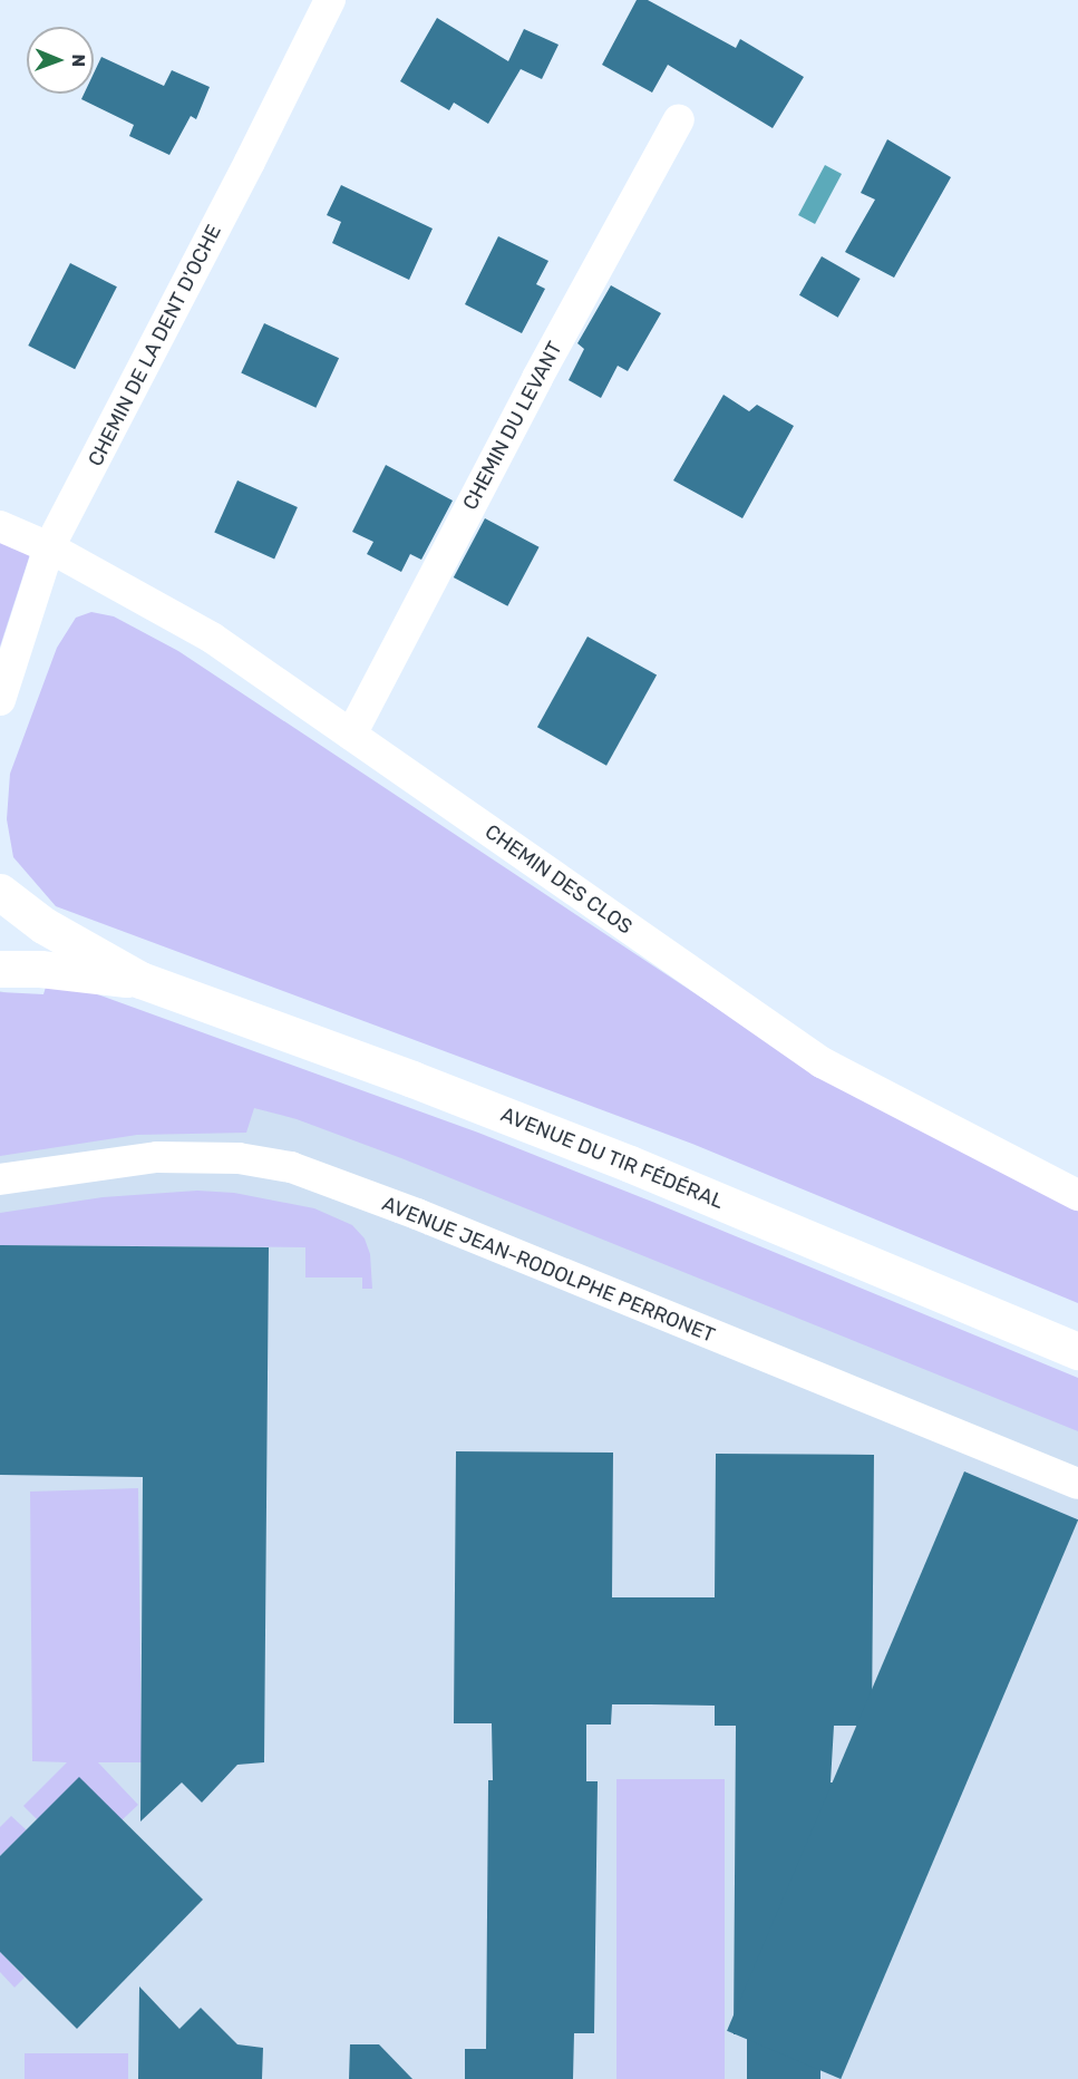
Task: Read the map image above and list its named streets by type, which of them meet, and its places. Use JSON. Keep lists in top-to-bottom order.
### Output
{
  "streets": {
    "main road": ["AVENUE DU TIR FÉDÉRAL"],
    "street": [
      "CHEMIN DE LA DENT D'OCHE",
      "CHEMIN DU LEVANT",
      "CHEMIN DES CLOS",
      "AVENUE JEAN-RODOLPHE PERRONET"
    ]
  },
  "crossings": [
    ["CHEMIN DE LA DENT D'OCHE", "CHEMIN DES CLOS"],
    ["CHEMIN DU LEVANT", "CHEMIN DES CLOS"]
  ],
  "north": "right"
}
